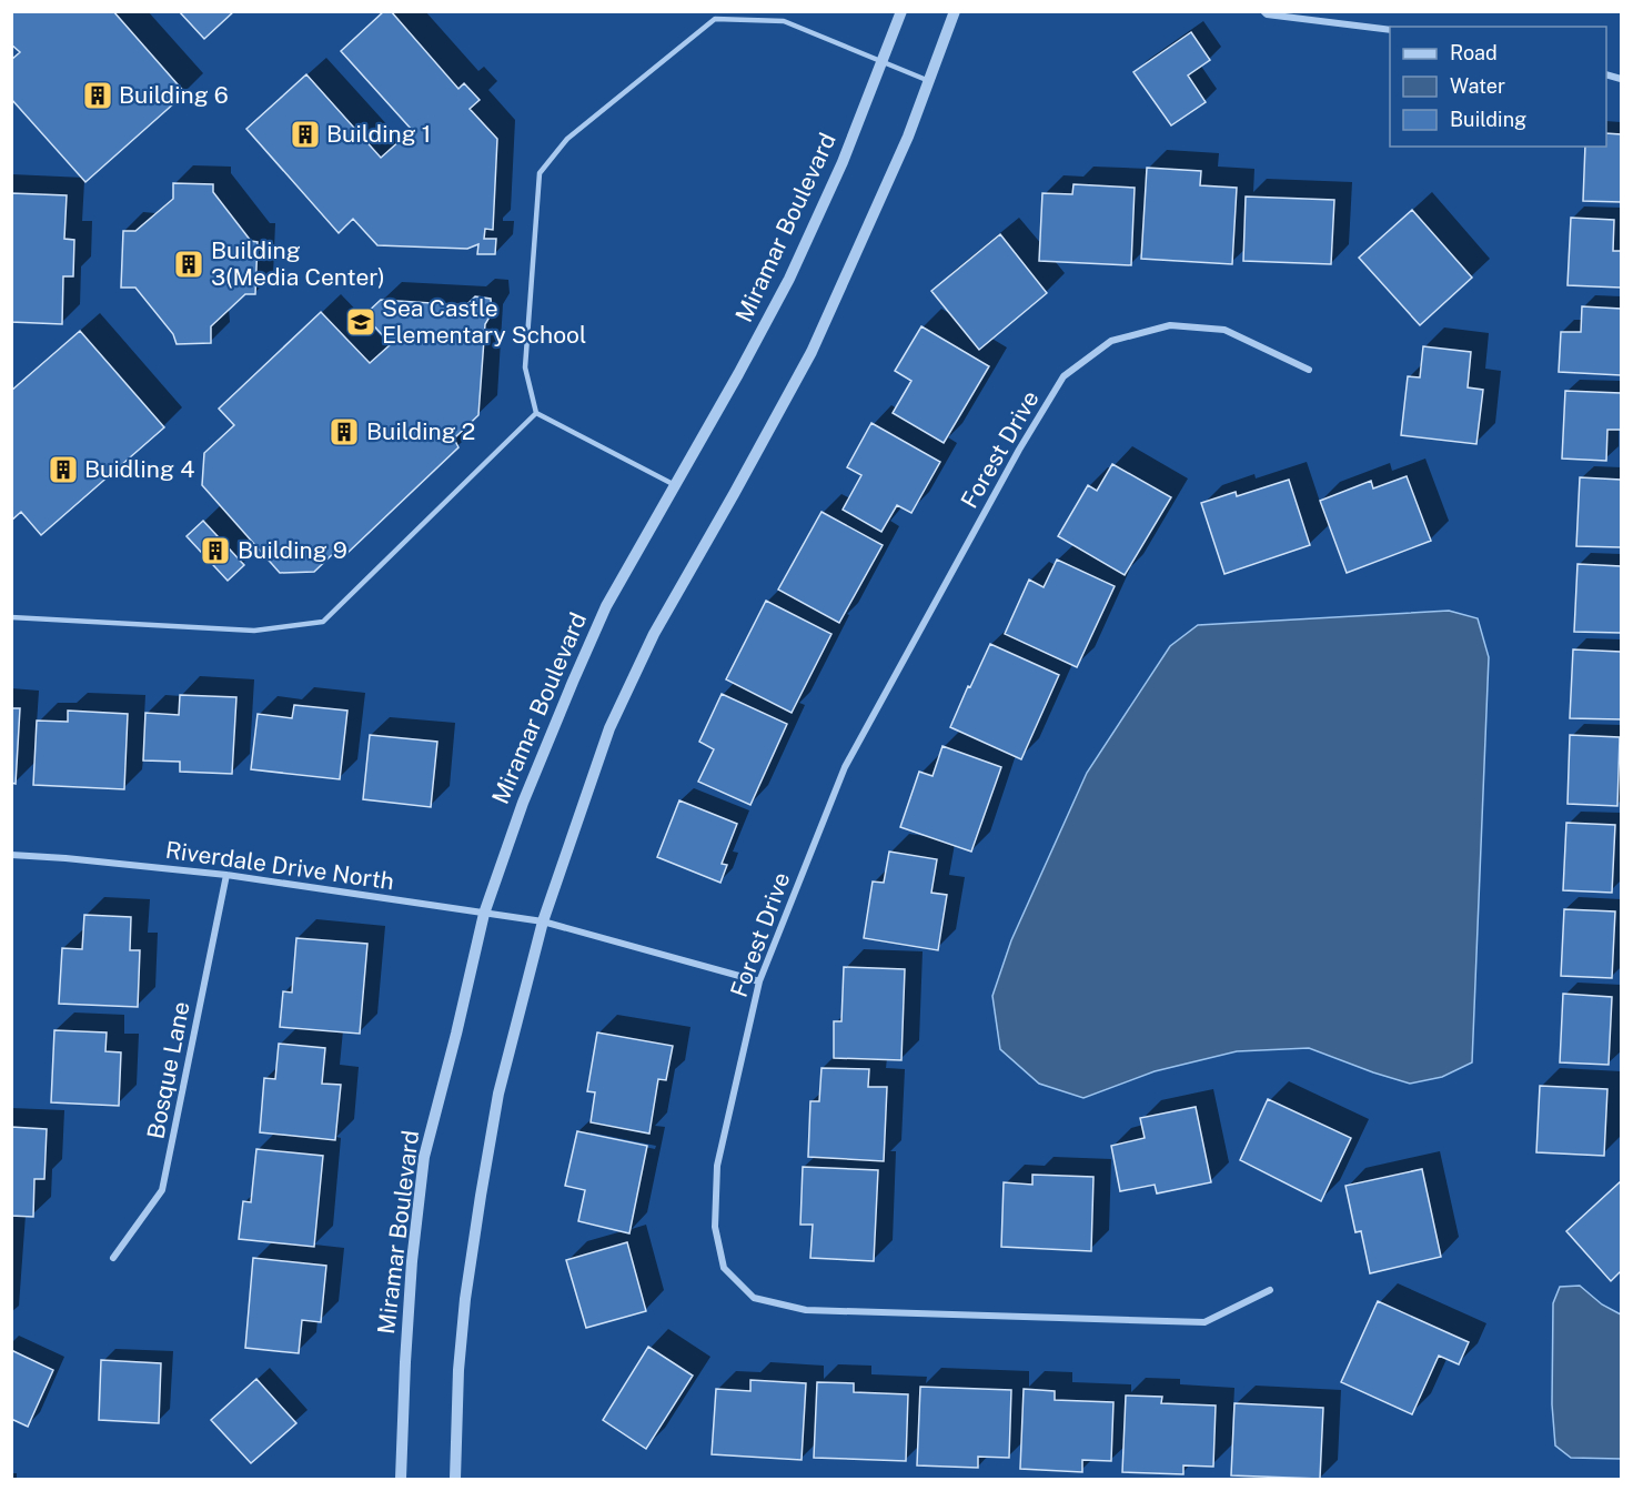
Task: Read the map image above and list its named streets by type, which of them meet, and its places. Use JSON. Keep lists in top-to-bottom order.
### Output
{
  "streets": {
    "street": [
      "Miramar Boulevard",
      "Forest Drive",
      "Riverdale Drive North",
      "Bosque Lane"
    ]
  },
  "crossings": [
    ["Miramar Boulevard", "Riverdale Drive North"],
    ["Forest Drive", "Riverdale Drive North"],
    ["Riverdale Drive North", "Bosque Lane"]
  ],
  "places": {
    "building": [
      "Building 6",
      "Building 1",
      "Building 3(Media Center)",
      "Building 2",
      "Buidling 4",
      "Building 9"
    ],
    "school or university": ["Sea Castle Elementary School"]
  },
  "legend": ["Road", "Water", "Building"]
}
